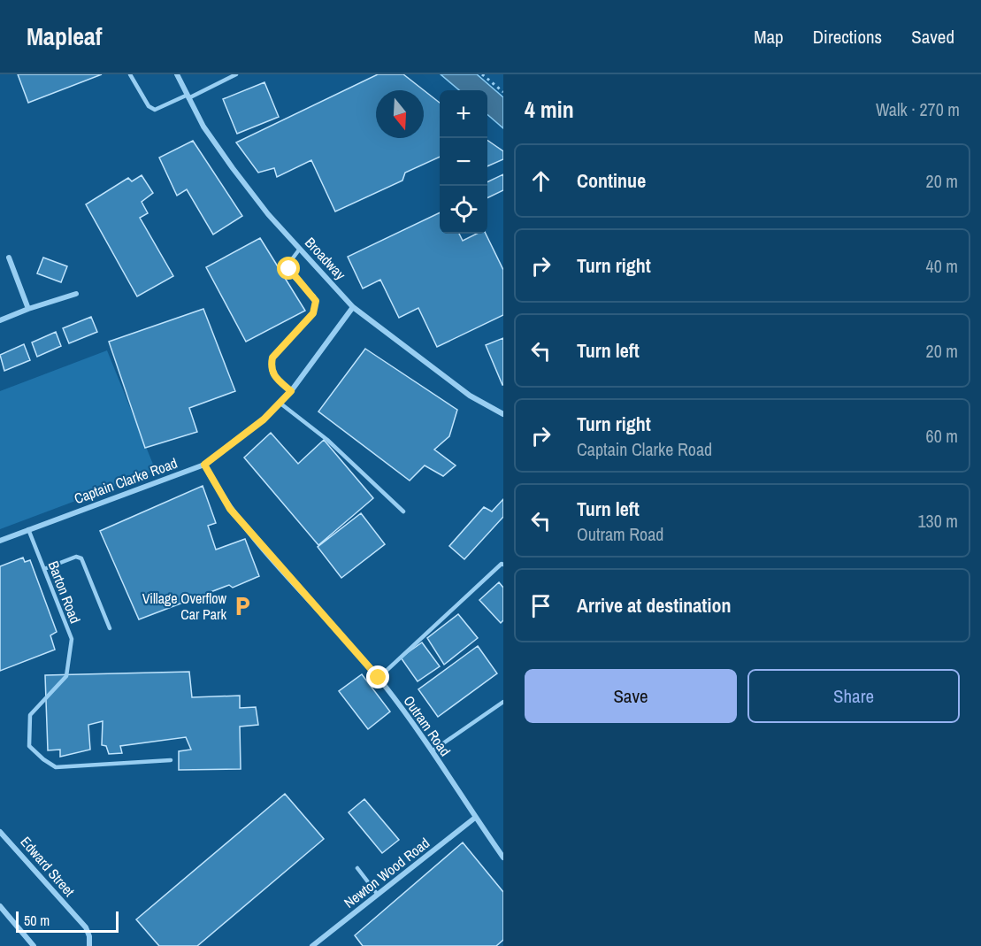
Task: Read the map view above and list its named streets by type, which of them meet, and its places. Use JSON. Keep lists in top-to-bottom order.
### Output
{
  "streets": {
    "street": [
      "Broadway",
      "Captain Clarke Road",
      "Outram Road",
      "Edward Street",
      "Newton Wood Road"
    ],
    "lane": ["Barton Road"]
  },
  "crossings": [
    ["Broadway", "Captain Clarke Road"],
    ["Captain Clarke Road", "Barton Road"],
    ["Captain Clarke Road", "Outram Road"],
    ["Outram Road", "Newton Wood Road"]
  ],
  "places": {
    "parking": ["Village Overflow Car Park"]
  },
  "scale_bar": "50 m",
  "north": "bottom",
  "page": {
    "header": "Mapleaf",
    "nav": ["Map", "Directions", "Saved"],
    "heading": ["4 min", "Walk · 270 m"],
    "map_buttons": ["+", "−"],
    "list": [
      ["Continue", "20 m"],
      ["Turn right", "40 m"],
      ["Turn left", "20 m"],
      ["Turn right", "Captain Clarke Road", "60 m"],
      ["Turn left", "Outram Road", "130 m"],
      "Arrive at destination"
    ],
    "buttons": ["Save", "Share"],
    "scale": "50 m"
  }
}
